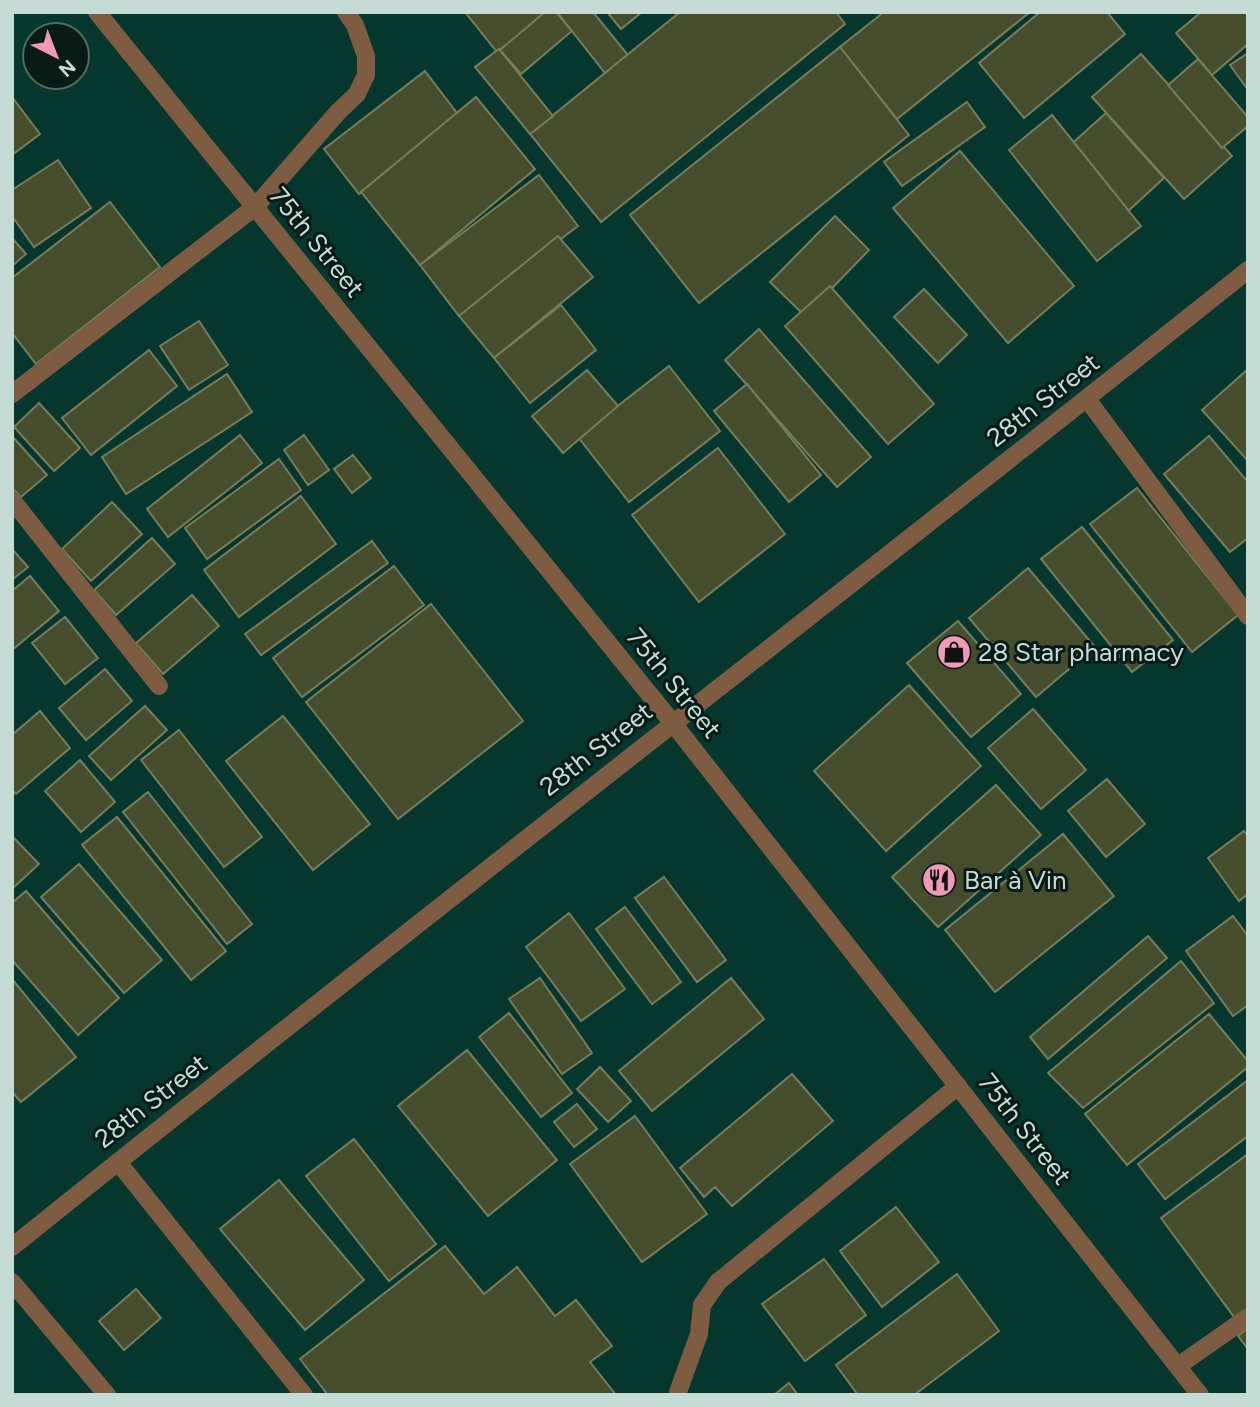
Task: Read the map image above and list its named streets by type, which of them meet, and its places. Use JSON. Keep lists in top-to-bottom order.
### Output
{
  "streets": {
    "street": ["75th Street", "28th Street"]
  },
  "crossings": [
    ["75th Street", "28th Street"]
  ],
  "places": {
    "shop": ["28 Star pharmacy"],
    "restaurant": ["Bar à Vin"]
  },
  "north": "bottom right"
}
